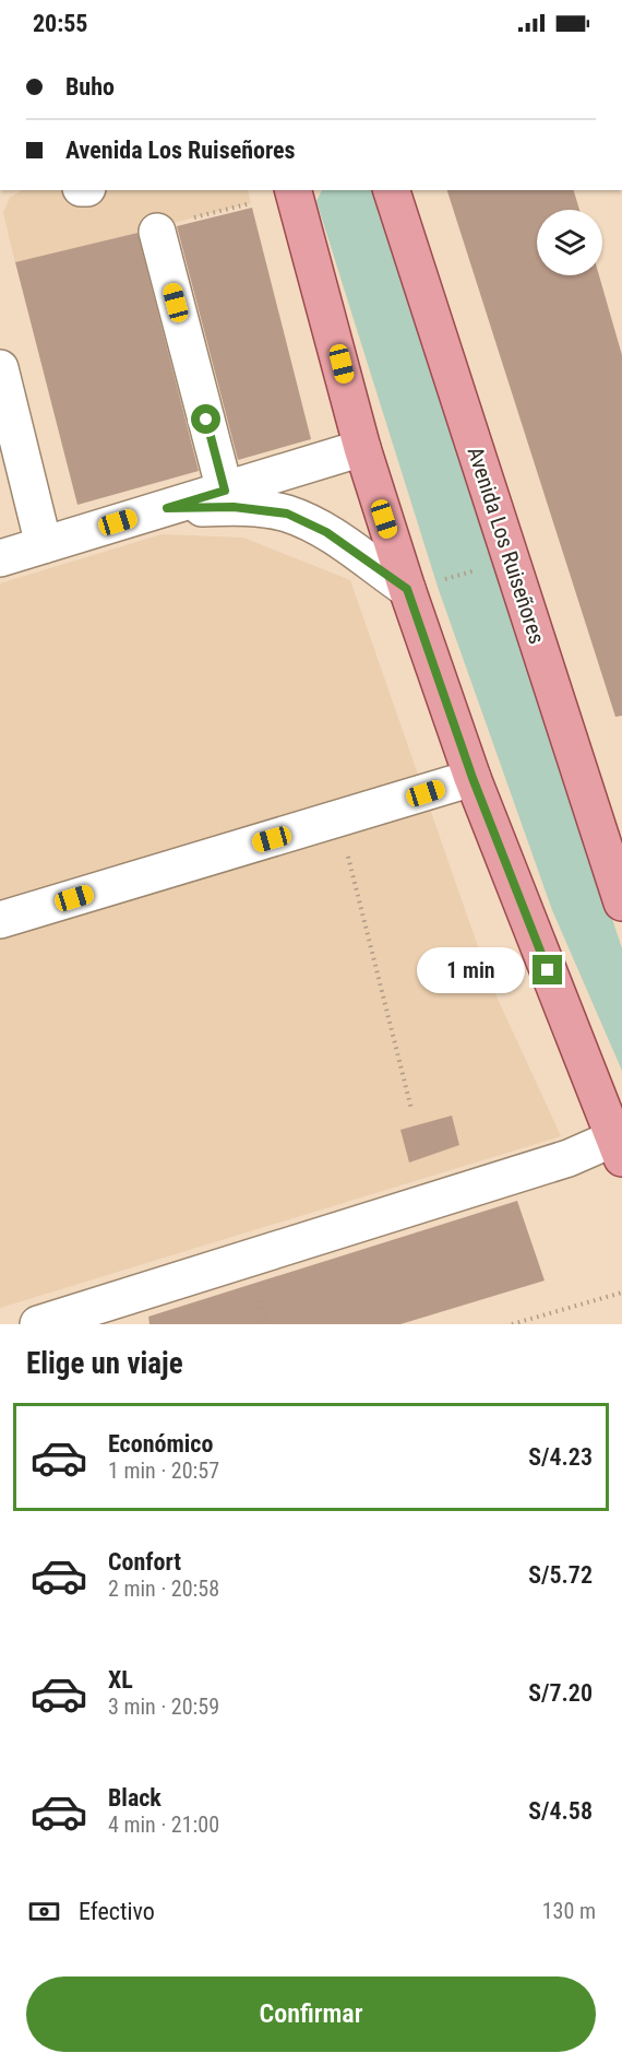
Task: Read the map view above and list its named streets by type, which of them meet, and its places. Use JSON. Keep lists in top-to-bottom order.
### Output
{
  "streets": {
    "main road": ["Avenida Los Ruiseñores"]
  },
  "page": {
    "status": "20:55",
    "banner": ["Buho", "Avenida Los Ruiseñores"],
    "bubble": "1 min",
    "heading": "Elige un viaje",
    "list": [
      {
        "name": "Económico",
        "note": "1 min · 20:57",
        "value": "S/4.23"
      },
      {
        "name": "Confort",
        "note": "2 min · 20:58",
        "value": "S/5.72"
      },
      {
        "name": "XL",
        "note": "3 min · 20:59",
        "value": "S/7.20"
      },
      {
        "name": "Black",
        "note": "4 min · 21:00",
        "value": "S/4.58"
      }
    ],
    "pay": ["Efectivo", "130 m"],
    "buttons": "Confirmar"
  }
}
